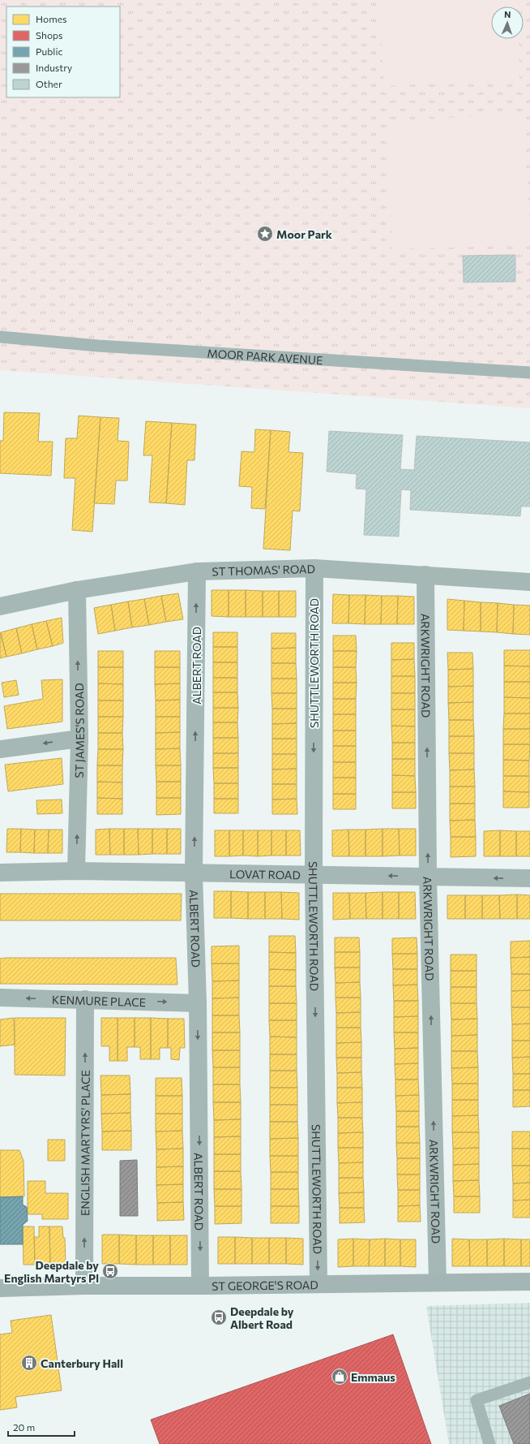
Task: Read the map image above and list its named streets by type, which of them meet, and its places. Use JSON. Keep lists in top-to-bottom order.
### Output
{
  "streets": {
    "street": [
      "ST THOMAS' ROAD",
      "SHUTTLEWORTH ROAD",
      "ALBERT ROAD",
      "ARKWRIGHT ROAD",
      "ST JAMES'S ROAD",
      "LOVAT ROAD",
      "KENMURE PLACE",
      "ENGLISH MARTYRS' PLACE",
      "ST GEORGE'S ROAD"
    ],
    "lane": ["MOOR PARK AVENUE"]
  },
  "crossings": [
    ["ST THOMAS' ROAD", "SHUTTLEWORTH ROAD"],
    ["ST THOMAS' ROAD", "ALBERT ROAD"],
    ["ST THOMAS' ROAD", "ARKWRIGHT ROAD"],
    ["ST THOMAS' ROAD", "ST JAMES'S ROAD"],
    ["SHUTTLEWORTH ROAD", "LOVAT ROAD"],
    ["SHUTTLEWORTH ROAD", "ST GEORGE'S ROAD"],
    ["ALBERT ROAD", "LOVAT ROAD"],
    ["ALBERT ROAD", "KENMURE PLACE"],
    ["ALBERT ROAD", "ST GEORGE'S ROAD"],
    ["ARKWRIGHT ROAD", "LOVAT ROAD"],
    ["ARKWRIGHT ROAD", "ST GEORGE'S ROAD"],
    ["ST JAMES'S ROAD", "LOVAT ROAD"],
    ["KENMURE PLACE", "ENGLISH MARTYRS' PLACE"],
    ["ENGLISH MARTYRS' PLACE", "ST GEORGE'S ROAD"]
  ],
  "one_way": [
    "SHUTTLEWORTH ROAD",
    "ARKWRIGHT ROAD",
    "ST JAMES'S ROAD",
    "LOVAT ROAD",
    "ENGLISH MARTYRS' PLACE"
  ],
  "places": {
    "place": ["Moor Park"],
    "bus stop": ["Deepdale by English Martyrs Pl", "Deepdale by Albert Road"],
    "building": ["Canterbury Hall"],
    "shop": ["Emmaus"]
  },
  "legend": [
    "Homes",
    "Shops",
    "Public",
    "Industry",
    "Other"
  ],
  "scale_bar": "20 m",
  "north": "top"
}
